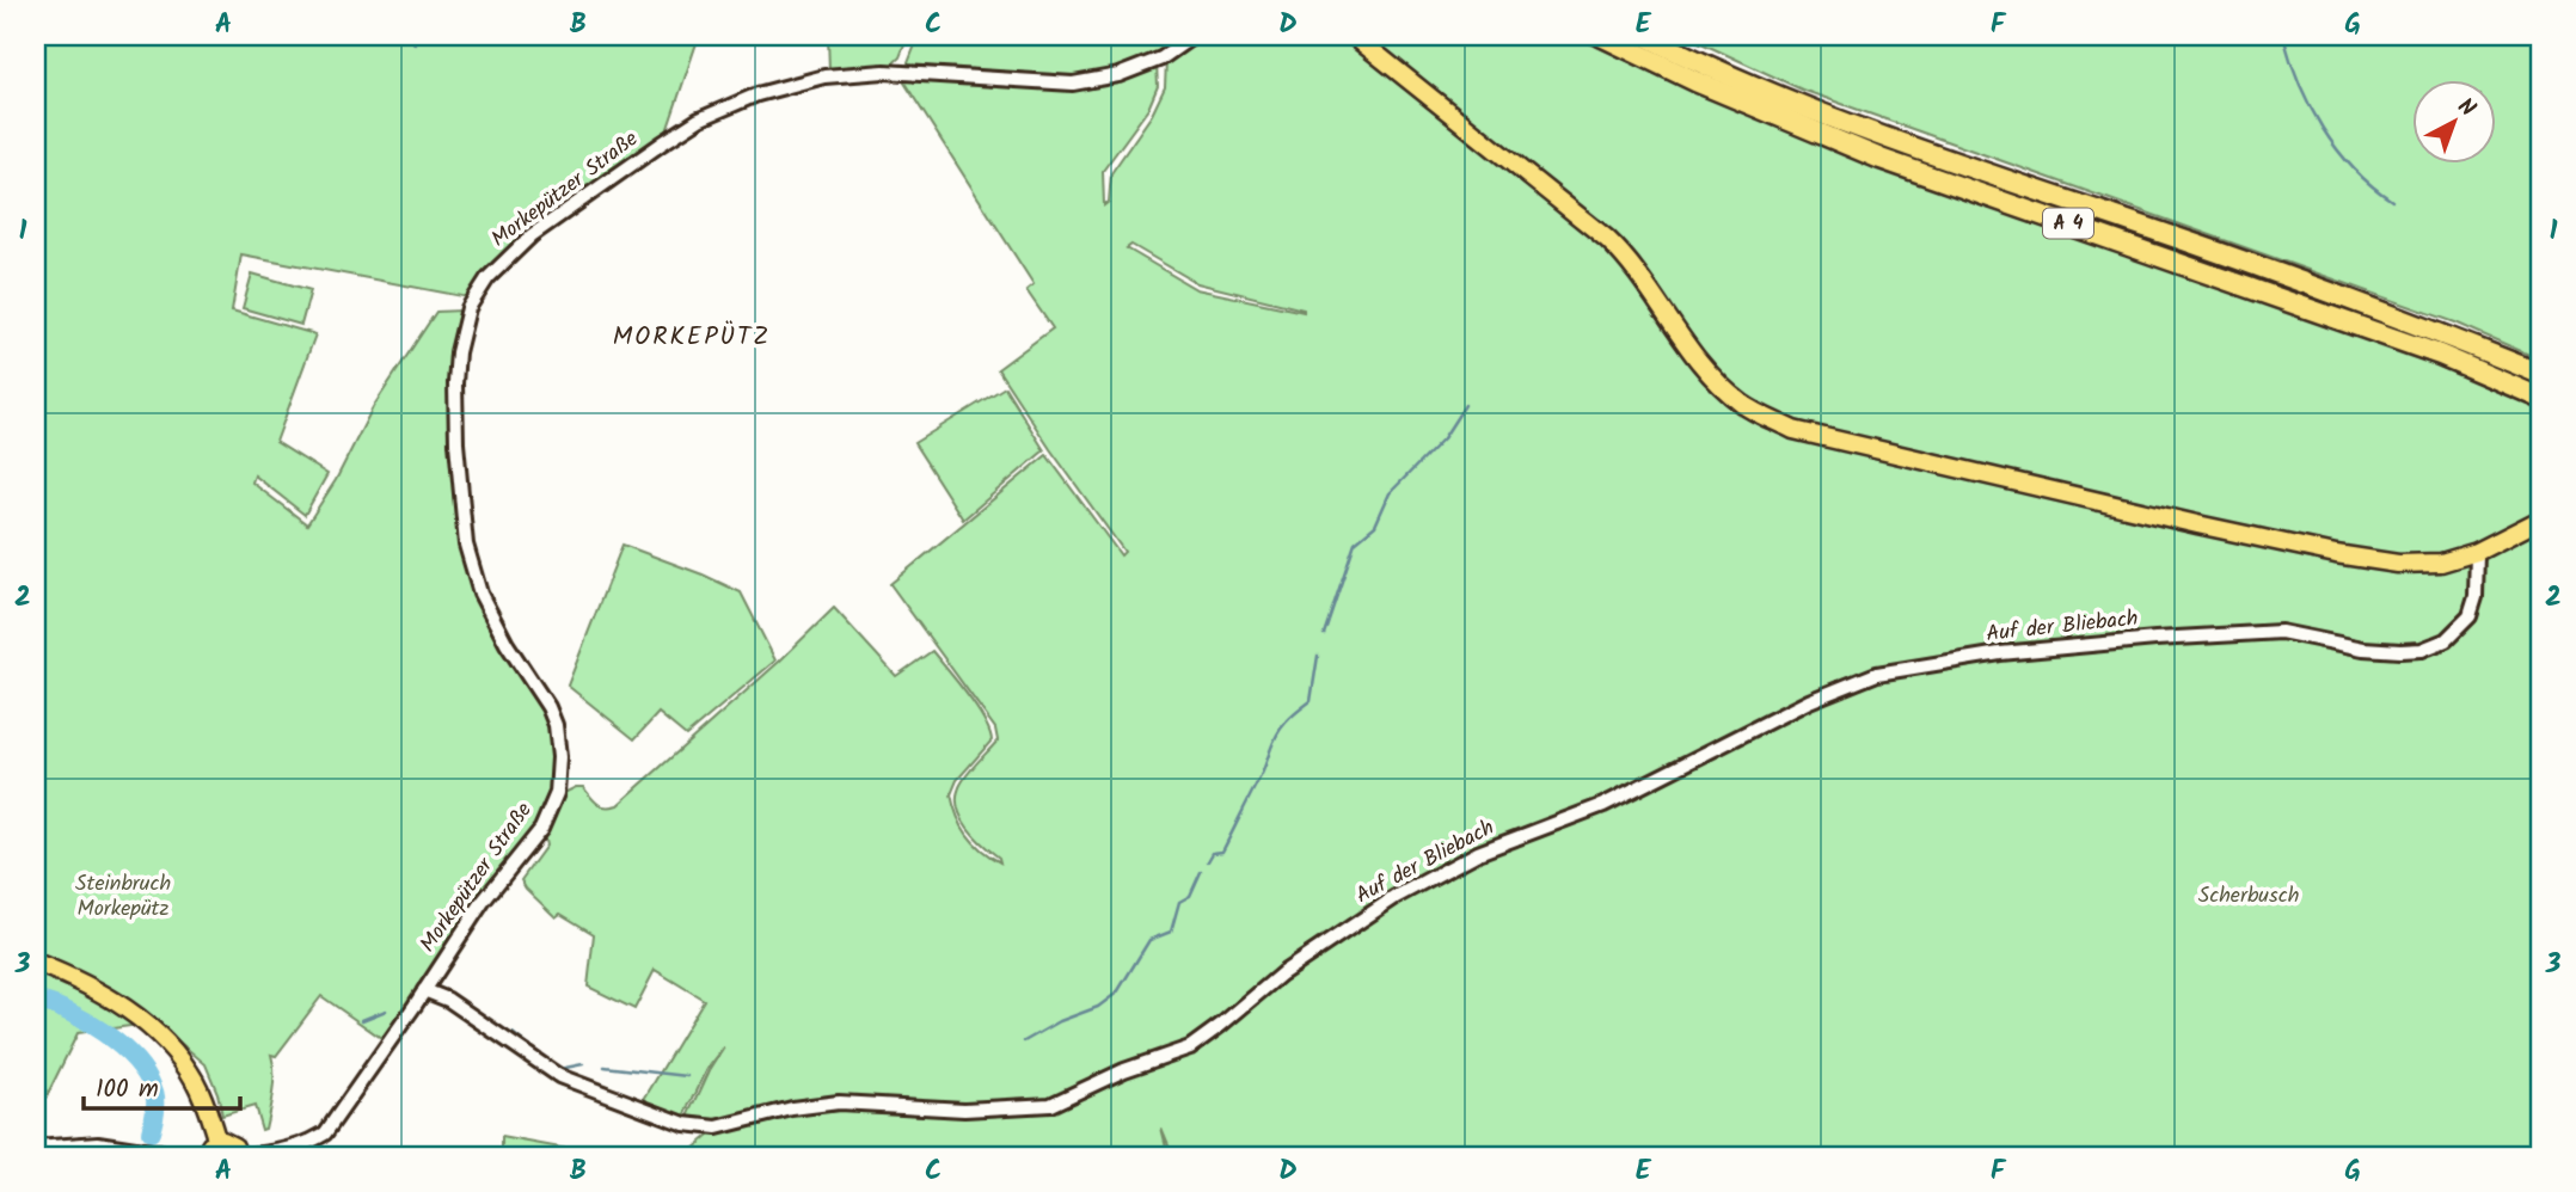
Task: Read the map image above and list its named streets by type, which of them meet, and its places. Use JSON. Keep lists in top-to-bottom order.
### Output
{
  "streets": {
    "highway": ["A 4"],
    "street": ["Morkepützer Straße", "Auf der Bliebach"]
  },
  "crossings": [
    ["Morkepützer Straße", "Auf der Bliebach"]
  ],
  "districts": ["MORKEPÜTZ"],
  "parks": ["Steinbruch Morkepütz", "Scherbusch"],
  "scale_bar": "100 m",
  "north": "top right",
  "grid": {
    "columns": [
      "A",
      "B",
      "C",
      "D",
      "E",
      "F",
      "G"
    ],
    "rows": ["1", "2", "3"]
  }
}
